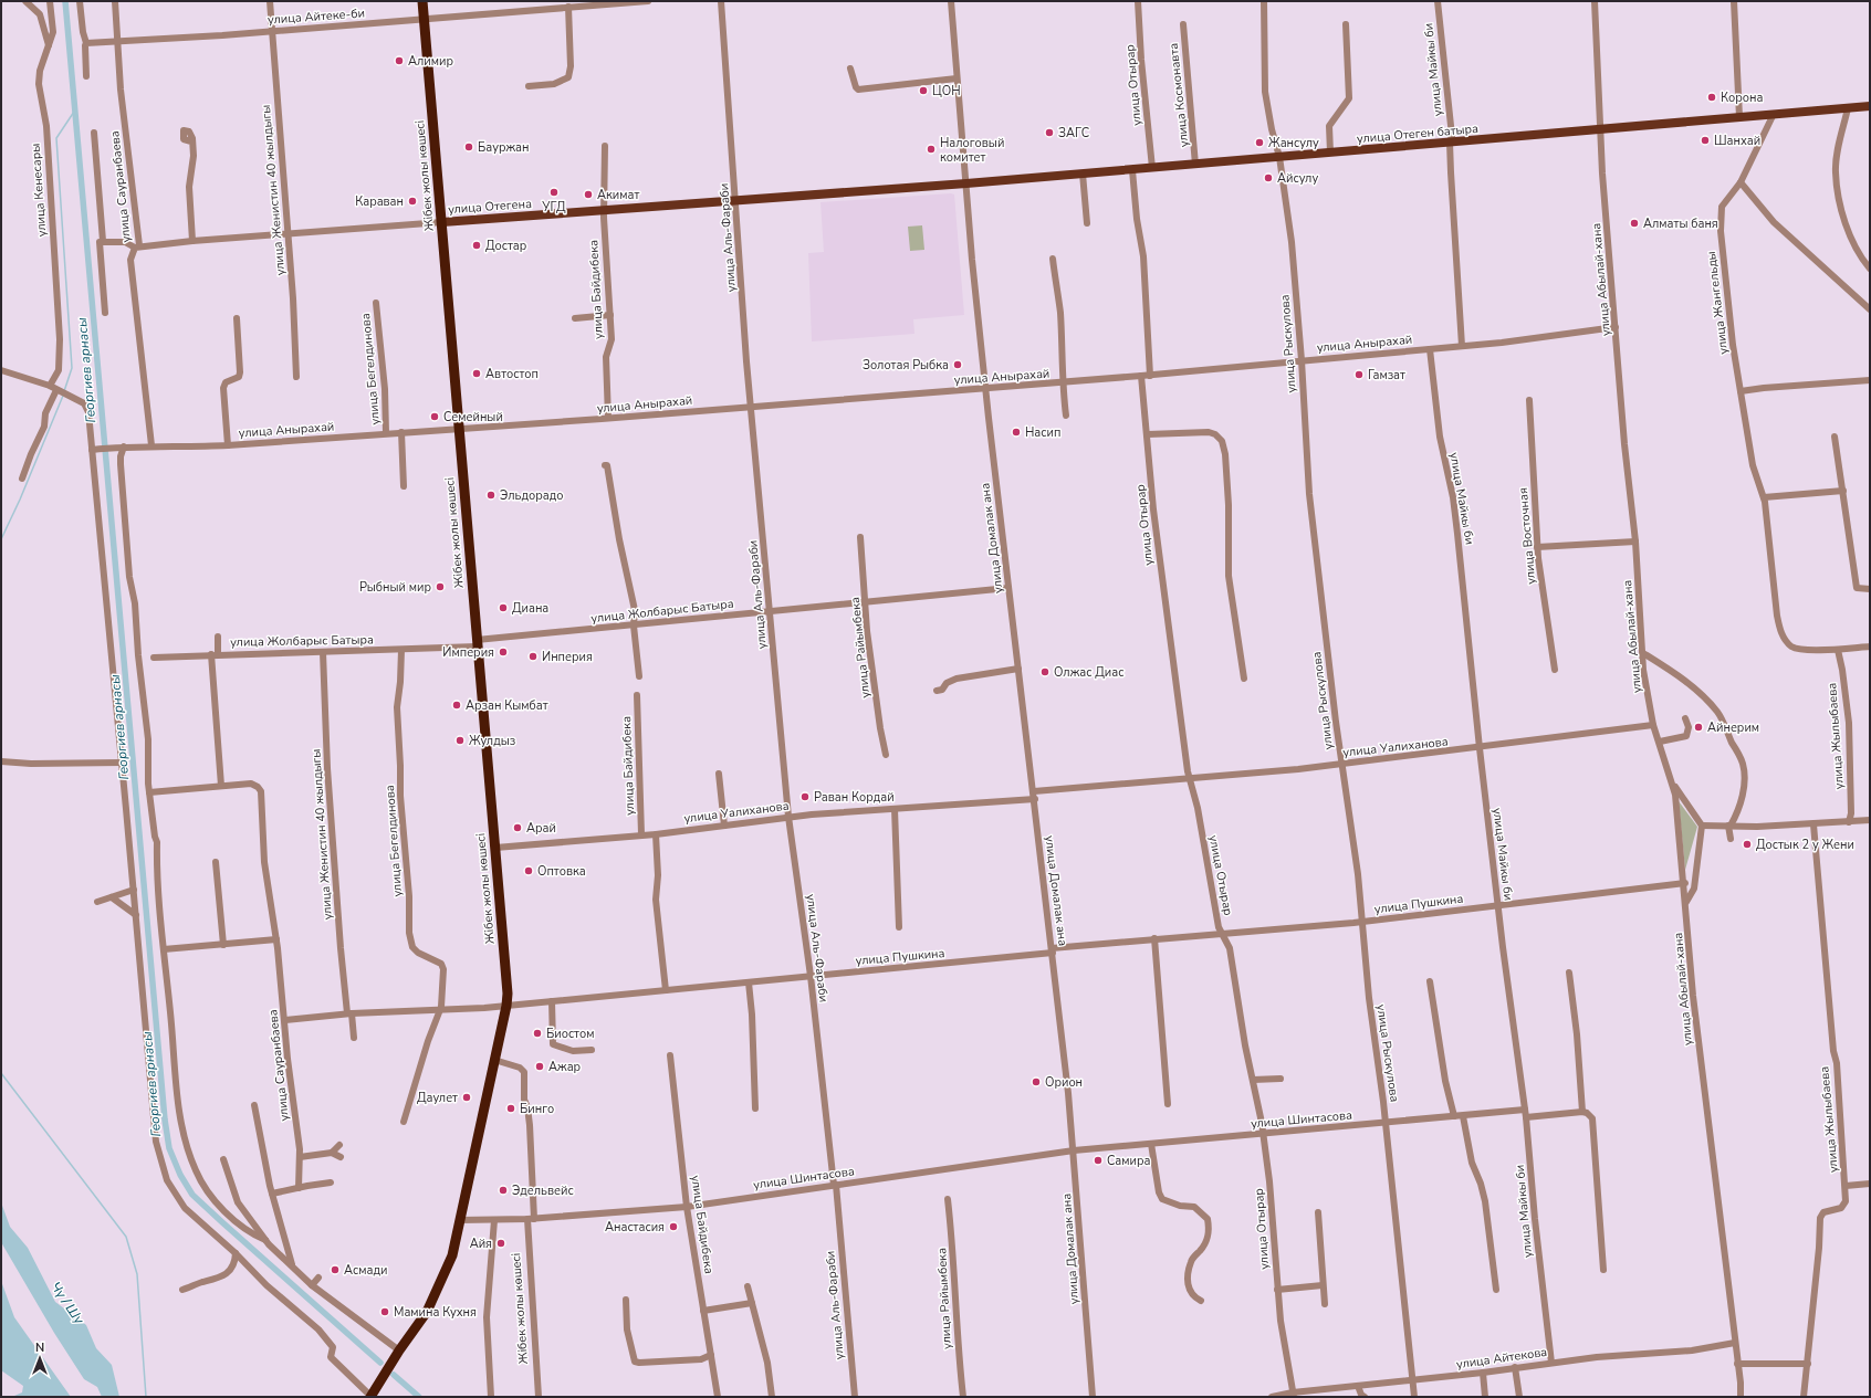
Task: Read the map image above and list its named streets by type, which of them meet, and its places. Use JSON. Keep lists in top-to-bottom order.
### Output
{
  "streets": {
    "highway": ["Жібек жолы көшесі"],
    "main road": ["улица Отеген батыра", "улица Отегена"],
    "street": [
      "улица Айтеке-би",
      "улица Майкы би",
      "улица Отырар",
      "улица Космонавта",
      "улица Сауранбаева",
      "улица Кенесары",
      "улица Женистин 40 жылдыгы",
      "улица Аль-Фараби",
      "улица Абылай-хана",
      "улица Байдибека",
      "улица Жангельды",
      "улица Рыскулова",
      "улица Анырахай",
      "улица Бегелдинова",
      "улица Восточная",
      "улица Домалак ана",
      "улица Жолбарыс Батыра",
      "улица Райымбека",
      "улица Жылыбаева",
      "улица Уалиханова",
      "улица Пушкина",
      "улица Шинтасова",
      "улица Айтекова"
    ]
  },
  "crossings": [
    ["улица Айтеке-би", "Жібек жолы көшесі"],
    ["улица Айтеке-би", "улица Сауранбаева"],
    ["улица Айтеке-би", "улица Женистин 40 жылдыгы"],
    ["улица Майкы би", "улица Отеген батыра"],
    ["улица Майкы би", "улица Анырахай"],
    ["улица Майкы би", "улица Уалиханова"],
    ["улица Майкы би", "улица Пушкина"],
    ["улица Майкы би", "улица Шинтасова"],
    ["улица Майкы би", "улица Айтекова"],
    ["улица Отырар", "улица Отеген батыра"],
    ["улица Отырар", "улица Анырахай"],
    ["улица Отырар", "улица Уалиханова"],
    ["улица Отырар", "улица Пушкина"],
    ["улица Отырар", "улица Шинтасова"],
    ["улица Отырар", "улица Айтекова"],
    ["улица Космонавта", "улица Отеген батыра"],
    ["улица Отеген батыра", "улица Отегена"],
    ["улица Отеген батыра", "улица Аль-Фараби"],
    ["улица Отеген батыра", "улица Абылай-хана"],
    ["улица Отеген батыра", "улица Жангельды"],
    ["улица Отеген батыра", "улица Рыскулова"],
    ["улица Отеген батыра", "улица Домалак ана"],
    ["Жібек жолы көшесі", "улица Отегена"],
    ["Жібек жолы көшесі", "улица Анырахай"],
    ["Жібек жолы көшесі", "улица Жолбарыс Батыра"],
    ["Жібек жолы көшесі", "улица Уалиханова"],
    ["Жібек жолы көшесі", "улица Пушкина"],
    ["Жібек жолы көшесі", "улица Шинтасова"],
    ["улица Сауранбаева", "улица Отегена"],
    ["улица Сауранбаева", "улица Анырахай"],
    ["улица Сауранбаева", "улица Пушкина"],
    ["улица Женистин 40 жылдыгы", "улица Отегена"],
    ["улица Женистин 40 жылдыгы", "улица Жолбарыс Батыра"],
    ["улица Женистин 40 жылдыгы", "улица Пушкина"],
    ["улица Отегена", "улица Аль-Фараби"],
    ["улица Отегена", "улица Байдибека"],
    ["улица Аль-Фараби", "улица Анырахай"],
    ["улица Аль-Фараби", "улица Жолбарыс Батыра"],
    ["улица Аль-Фараби", "улица Уалиханова"],
    ["улица Аль-Фараби", "улица Пушкина"],
    ["улица Аль-Фараби", "улица Шинтасова"],
    ["улица Абылай-хана", "улица Анырахай"],
    ["улица Абылай-хана", "улица Уалиханова"],
    ["улица Абылай-хана", "улица Пушкина"],
    ["улица Абылай-хана", "улица Айтекова"],
    ["улица Байдибека", "улица Анырахай"],
    ["улица Байдибека", "улица Уалиханова"],
    ["улица Байдибека", "улица Шинтасова"],
    ["улица Жангельды", "улица Жылыбаева"],
    ["улица Рыскулова", "улица Анырахай"],
    ["улица Рыскулова", "улица Уалиханова"],
    ["улица Рыскулова", "улица Пушкина"],
    ["улица Рыскулова", "улица Шинтасова"],
    ["улица Рыскулова", "улица Айтекова"],
    ["улица Анырахай", "улица Бегелдинова"],
    ["улица Анырахай", "улица Домалак ана"],
    ["улица Бегелдинова", "улица Жолбарыс Батыра"],
    ["улица Бегелдинова", "улица Пушкина"],
    ["улица Домалак ана", "улица Жолбарыс Батыра"],
    ["улица Домалак ана", "улица Уалиханова"],
    ["улица Домалак ана", "улица Пушкина"],
    ["улица Домалак ана", "улица Шинтасова"],
    ["улица Жолбарыс Батыра", "улица Райымбека"]
  ],
  "water": ["Георгиев арнасы", "Чү / Шу"],
  "places": [
    "Алимир",
    "ЦОН",
    "Корона",
    "ЗАГС",
    "Шанхай",
    "Жансулу",
    "Бауржан",
    "Налоговый комитет",
    "Айсулу",
    "УГД",
    "Акимат",
    "Караван",
    "Алматы баня",
    "Достар",
    "Золотая Рыбка",
    "Автостоп",
    "Гамзат",
    "Семейный",
    "Насип",
    "Эльдорадо",
    "Рыбный мир",
    "Диана",
    "Империя",
    "Инперия",
    "Олжас Диас",
    "Арзан Кымбат",
    "Айнерим",
    "Жулдыз",
    "Раван Кордай",
    "Арай",
    "Достык 2 у Жени",
    "Оптовка",
    "Биостом",
    "Ажар",
    "Орион",
    "Даулет",
    "Бинго",
    "Самира",
    "Эдельвейс",
    "Анастасия",
    "Айя",
    "Асмади",
    "Мамина Кухня"
  ],
  "north": "top"
}
